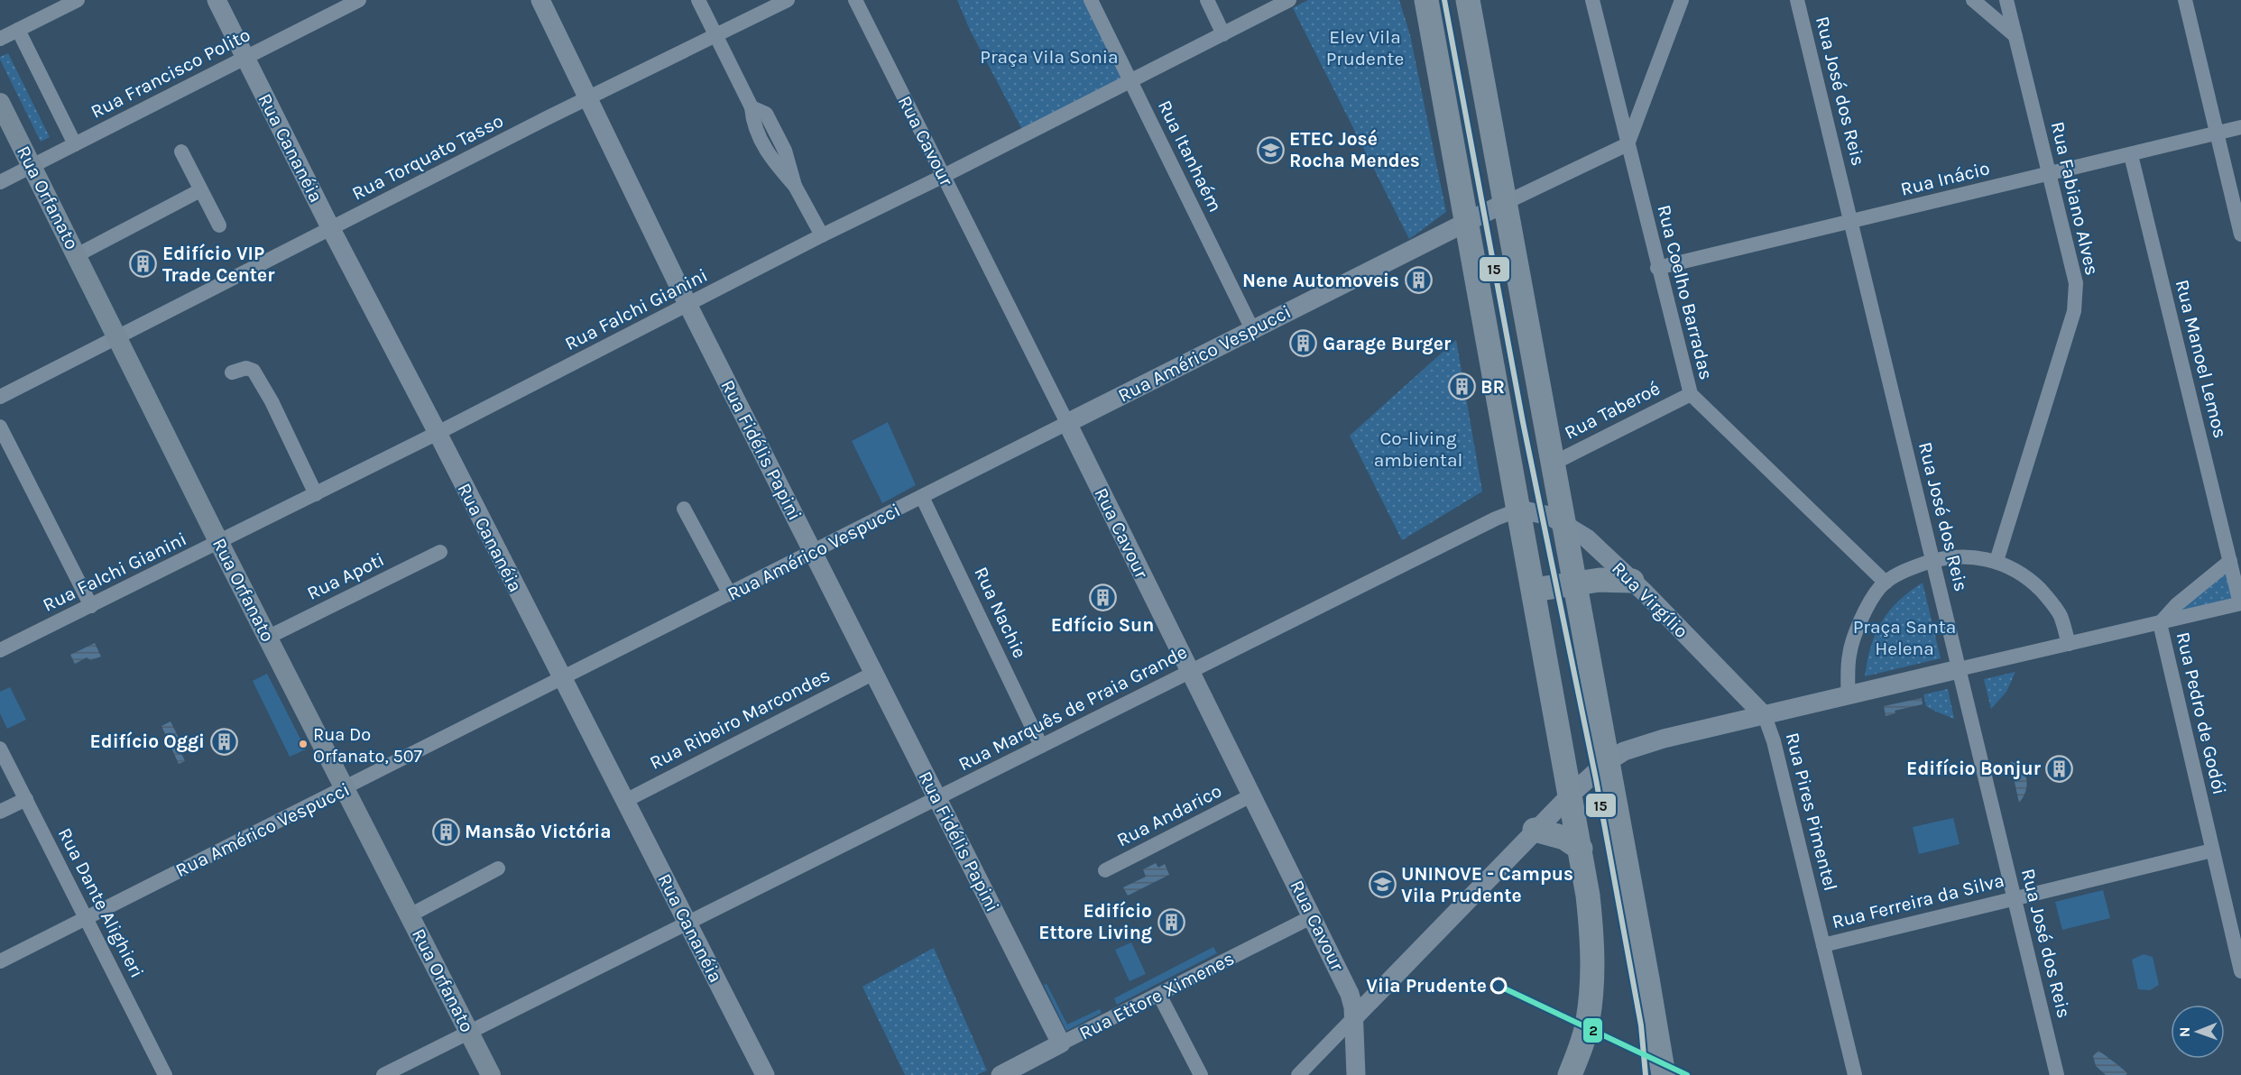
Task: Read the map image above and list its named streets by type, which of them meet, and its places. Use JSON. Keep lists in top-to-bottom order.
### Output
{
  "streets": {
    "main road": ["Rua Orfanato"],
    "street": [
      "Rua Francisco Polito",
      "Rua José dos Reis",
      "Rua Cavour",
      "Rua Cananéia",
      "Rua Itanhaém",
      "Rua Torquato Tasso",
      "Rua Inácio",
      "Rua Fabiano Alves",
      "Rua Coelho Barradas",
      "Rua Falchi Gianini",
      "Rua Américo Vespucci",
      "Rua Manoel Lemos",
      "Rua Taberoé",
      "Rua Fidélis Papini",
      "Rua Apoti",
      "Rua Virgílio",
      "Rua Nachie",
      "Rua Marquês de Praia Grande",
      "Rua Pedro de Godói",
      "Rua Ribeiro Marcondes",
      "Rua Pires Pimentel",
      "Rua Andarico",
      "Rua Ferreira da Silva",
      "Rua Dante Alighieri",
      "Rua Ettore Ximenes"
    ]
  },
  "crossings": [
    ["Rua Francisco Polito", "Rua Cananéia"],
    ["Rua Francisco Polito", "Rua Orfanato"],
    ["Rua José dos Reis", "Rua Inácio"],
    ["Rua José dos Reis", "Rua Ferreira da Silva"],
    ["Rua Cavour", "Rua Falchi Gianini"],
    ["Rua Cavour", "Rua Américo Vespucci"],
    ["Rua Cavour", "Rua Marquês de Praia Grande"],
    ["Rua Cavour", "Rua Andarico"],
    ["Rua Cavour", "Rua Ettore Ximenes"],
    ["Rua Cananéia", "Rua Torquato Tasso"],
    ["Rua Cananéia", "Rua Falchi Gianini"],
    ["Rua Cananéia", "Rua Américo Vespucci"],
    ["Rua Cananéia", "Rua Marquês de Praia Grande"],
    ["Rua Cananéia", "Rua Ribeiro Marcondes"],
    ["Rua Itanhaém", "Rua Falchi Gianini"],
    ["Rua Itanhaém", "Rua Américo Vespucci"],
    ["Rua Torquato Tasso", "Rua Orfanato"],
    ["Rua Torquato Tasso", "Rua Fidélis Papini"],
    ["Rua Inácio", "Rua Fabiano Alves"],
    ["Rua Inácio", "Rua Coelho Barradas"],
    ["Rua Inácio", "Rua Manoel Lemos"],
    ["Rua Orfanato", "Rua Falchi Gianini"],
    ["Rua Orfanato", "Rua Américo Vespucci"],
    ["Rua Orfanato", "Rua Apoti"],
    ["Rua Orfanato", "Rua Marquês de Praia Grande"],
    ["Rua Coelho Barradas", "Rua Américo Vespucci"],
    ["Rua Coelho Barradas", "Rua Taberoé"],
    ["Rua Falchi Gianini", "Rua Fidélis Papini"],
    ["Rua Américo Vespucci", "Rua Fidélis Papini"],
    ["Rua Américo Vespucci", "Rua Nachie"],
    ["Rua Américo Vespucci", "Rua Dante Alighieri"],
    ["Rua Fidélis Papini", "Rua Marquês de Praia Grande"],
    ["Rua Fidélis Papini", "Rua Ribeiro Marcondes"],
    ["Rua Fidélis Papini", "Rua Ettore Ximenes"],
    ["Rua Virgílio", "Rua Marquês de Praia Grande"],
    ["Rua Virgílio", "Rua Pires Pimentel"],
    ["Rua Nachie", "Rua Marquês de Praia Grande"],
    ["Rua Pedro de Godói", "Rua Ferreira da Silva"],
    ["Rua Pires Pimentel", "Rua Ferreira da Silva"]
  ],
  "parks": [
    "Elev Vila Prudente",
    "Praça Vila Sonia",
    "Co-living ambiental",
    "Praça Santa Helena"
  ],
  "places": {
    "school or university": ["ETEC José Rocha Mendes", "UNINOVE - Campus Vila Prudente"],
    "building": [
      "Edifício VIP Trade Center",
      "Nene Automoveis",
      "Garage Burger",
      "BR",
      "Edfício Sun",
      "Edifício Oggi",
      "Edifício Bonjur",
      "Mansão Victória",
      "Edifício Ettore Living"
    ],
    "other": ["Rua Do Orfanato, 507", "Vila Prudente"]
  },
  "lines": ["transit line 15", "transit line 2"],
  "north": "left"
}
